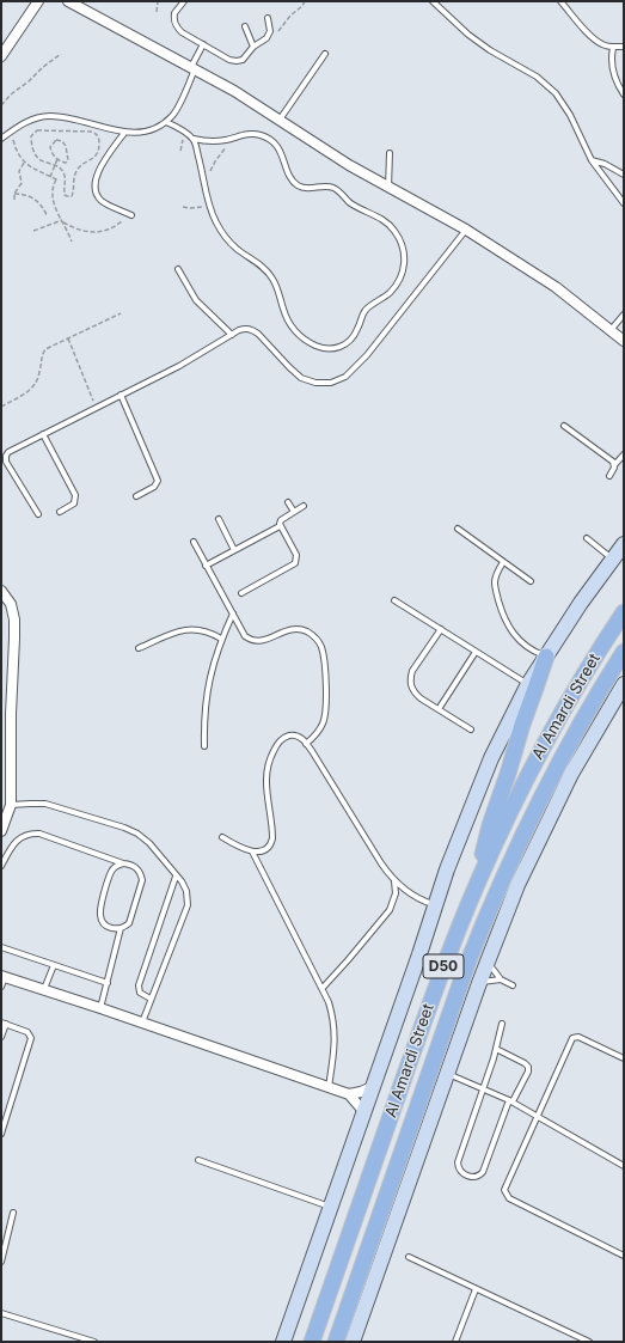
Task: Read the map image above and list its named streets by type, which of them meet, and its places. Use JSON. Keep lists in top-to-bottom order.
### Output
{
  "streets": {
    "main road": ["Al Amardi Street", "D50"]
  }
}
